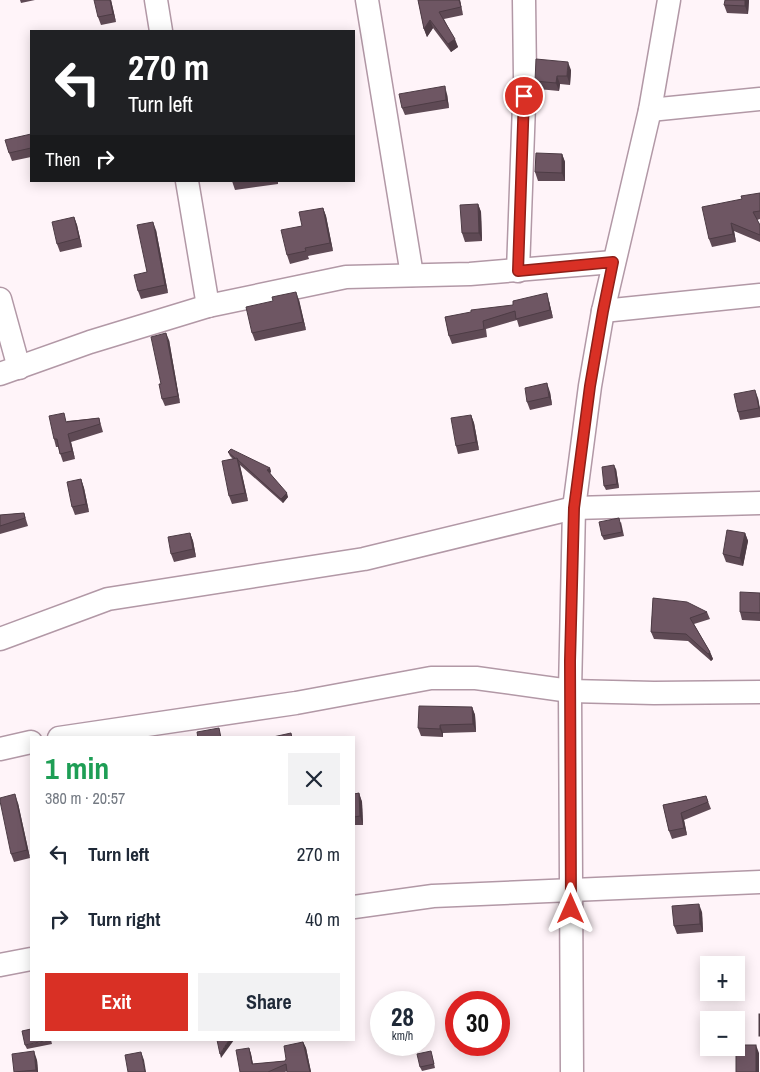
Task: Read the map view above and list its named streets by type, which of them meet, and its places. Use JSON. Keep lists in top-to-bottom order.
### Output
{
  "page": {
    "turn": ["270 m", "Turn left"],
    "then": "Then",
    "heading": ["1 min", "380 m · 20:57"],
    "list": [
      {
        "name": "Turn left",
        "value": "270 m"
      },
      {
        "name": "Turn right",
        "value": "40 m"
      }
    ],
    "map_buttons": ["+", "−"],
    "buttons": ["Exit", "Share"],
    "speed": "28 km/h",
    "limit": "30"
  }
}
